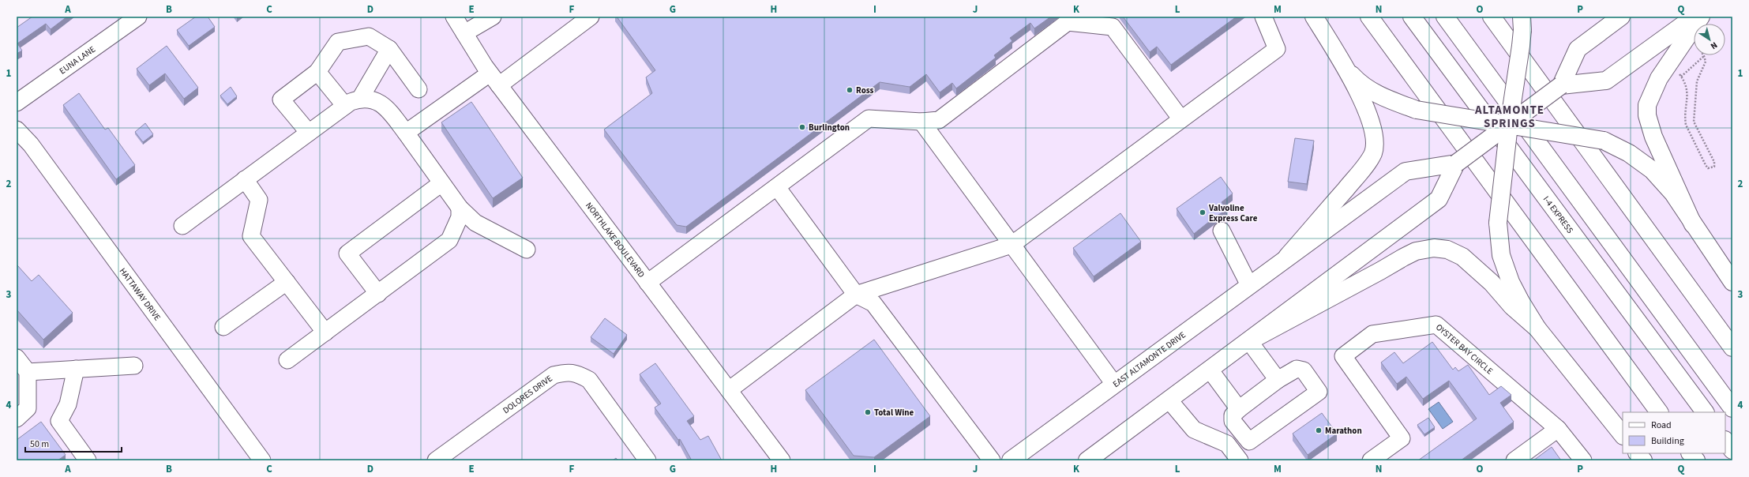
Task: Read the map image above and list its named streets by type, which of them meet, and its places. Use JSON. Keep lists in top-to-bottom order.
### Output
{
  "streets": {
    "main road": ["I-4 EXPRESS", "EAST ALTAMONTE DRIVE"],
    "street": [
      "EUNA LANE",
      "NORTHLAKE BOULEVARD",
      "HATTAWAY DRIVE",
      "OYSTER BAY CIRCLE",
      "DOLORES DRIVE"
    ]
  },
  "districts": ["ALTAMONTE SPRINGS"],
  "places": [
    "Ross",
    "Burlington",
    "Valvoline Express Care",
    "Total Wine",
    "Marathon"
  ],
  "legend": ["Road", "Building"],
  "scale_bar": "50 m",
  "north": "bottom right",
  "grid": {
    "columns": [
      "A",
      "B",
      "C",
      "D",
      "E",
      "F",
      "G",
      "H",
      "I",
      "J",
      "K",
      "L",
      "M",
      "N",
      "O",
      "P",
      "Q"
    ],
    "rows": [
      "1",
      "2",
      "3",
      "4"
    ]
  }
}
